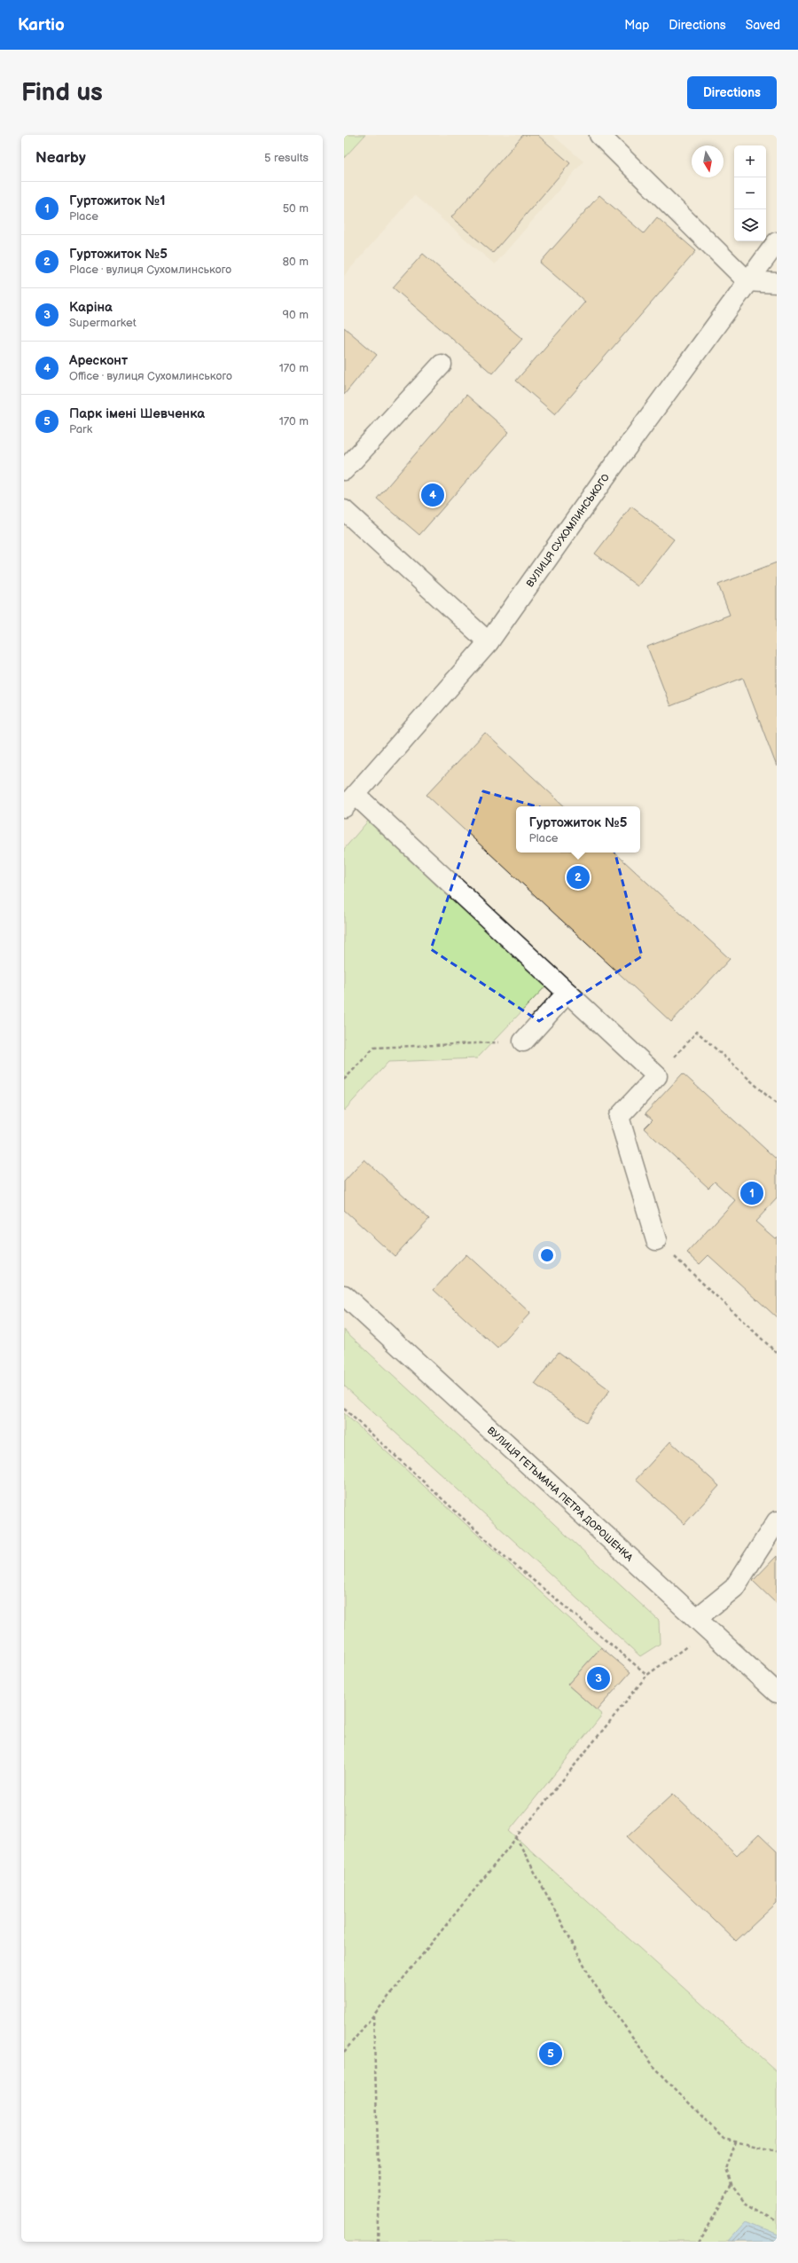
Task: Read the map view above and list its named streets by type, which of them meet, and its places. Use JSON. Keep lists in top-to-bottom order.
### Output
{
  "streets": {
    "street": ["ВУЛИЦЯ СУХОМЛИНСЬКОГО", "ВУЛИЦЯ ГЕТЬМАНА ПЕТРА ДОРОШЕНКА"]
  },
  "north": "bottom",
  "page": {
    "header": "Kartio",
    "nav": ["Map", "Directions", "Saved"],
    "buttons": "Directions",
    "title": "Find us",
    "heading": ["Nearby", "5 results"],
    "map_buttons": ["+", "−"],
    "list": [
      {
        "mark": "1",
        "name": "Гуртожиток №1",
        "note": "Place",
        "value": "50 m"
      },
      {
        "mark": "2",
        "name": "Гуртожиток №5",
        "note": "Place · вулиця Сухомлинського",
        "value": "80 m"
      },
      {
        "mark": "3",
        "name": "Каріна",
        "note": "Supermarket",
        "value": "90 m"
      },
      {
        "mark": "4",
        "name": "Аресконт",
        "note": "Office · вулиця Сухомлинського",
        "value": "170 m"
      },
      {
        "mark": "5",
        "name": "Парк імені Шевченка",
        "note": "Park",
        "value": "170 m"
      }
    ],
    "pins": [
      "4",
      "2",
      "1",
      "3",
      "5"
    ],
    "popup": ["Гуртожиток №5", "Place"]
  }
}
